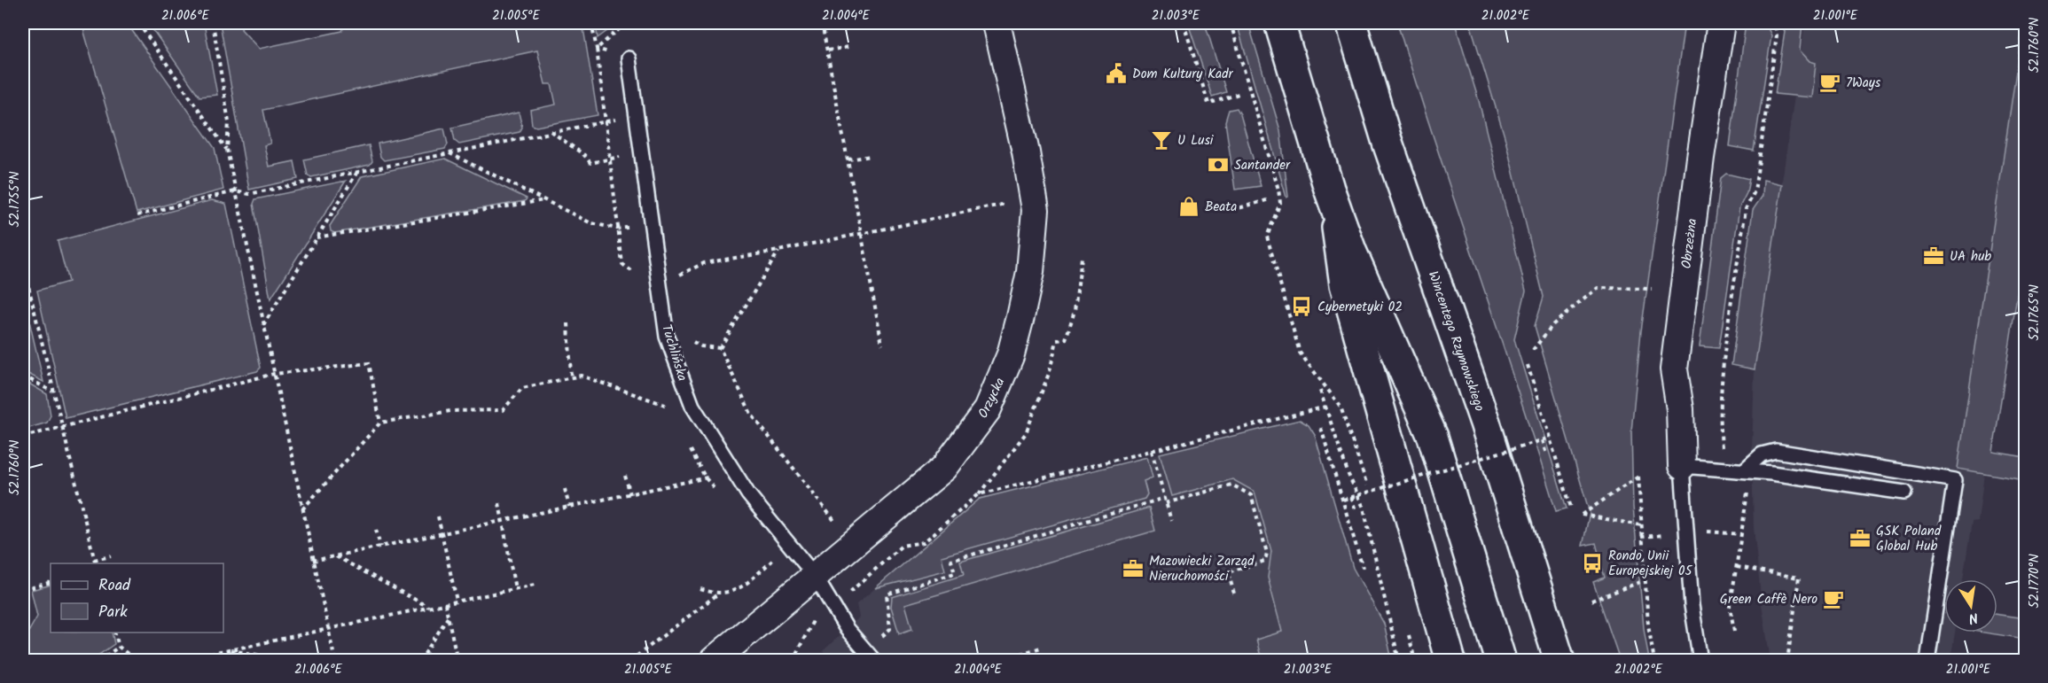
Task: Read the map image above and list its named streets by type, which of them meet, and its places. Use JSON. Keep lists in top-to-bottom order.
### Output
{
  "streets": {
    "main road": ["Wincentego Rzymowskiego"],
    "street": ["Obrzeżna", "Orzycka"],
    "lane": ["Tuchlińska"]
  },
  "crossings": [
    ["Tuchlińska", "Orzycka"]
  ],
  "places": {
    "public building": ["Dom Kultury Kadr"],
    "cafe": ["7Ways", "Green Caffè Nero"],
    "bar": ["U Lusi"],
    "bank": ["Santander"],
    "shop": ["Beata"],
    "office": ["UA hub", "GSK Poland Global Hub", "Mazowiecki Zarząd Nieruchomości"],
    "bus stop": ["Cybernetyki 02", "Rondo Unii Europejskiej 05"]
  },
  "legend": ["Road", "Park"],
  "north": "bottom",
  "coordinates": [
    "21.006°E",
    "21.005°E",
    "21.004°E",
    "21.003°E",
    "21.002°E",
    "21.001°E",
    "52.1760°N",
    "52.1755°N",
    "52.1765°N",
    "52.1770°N"
  ]
}
